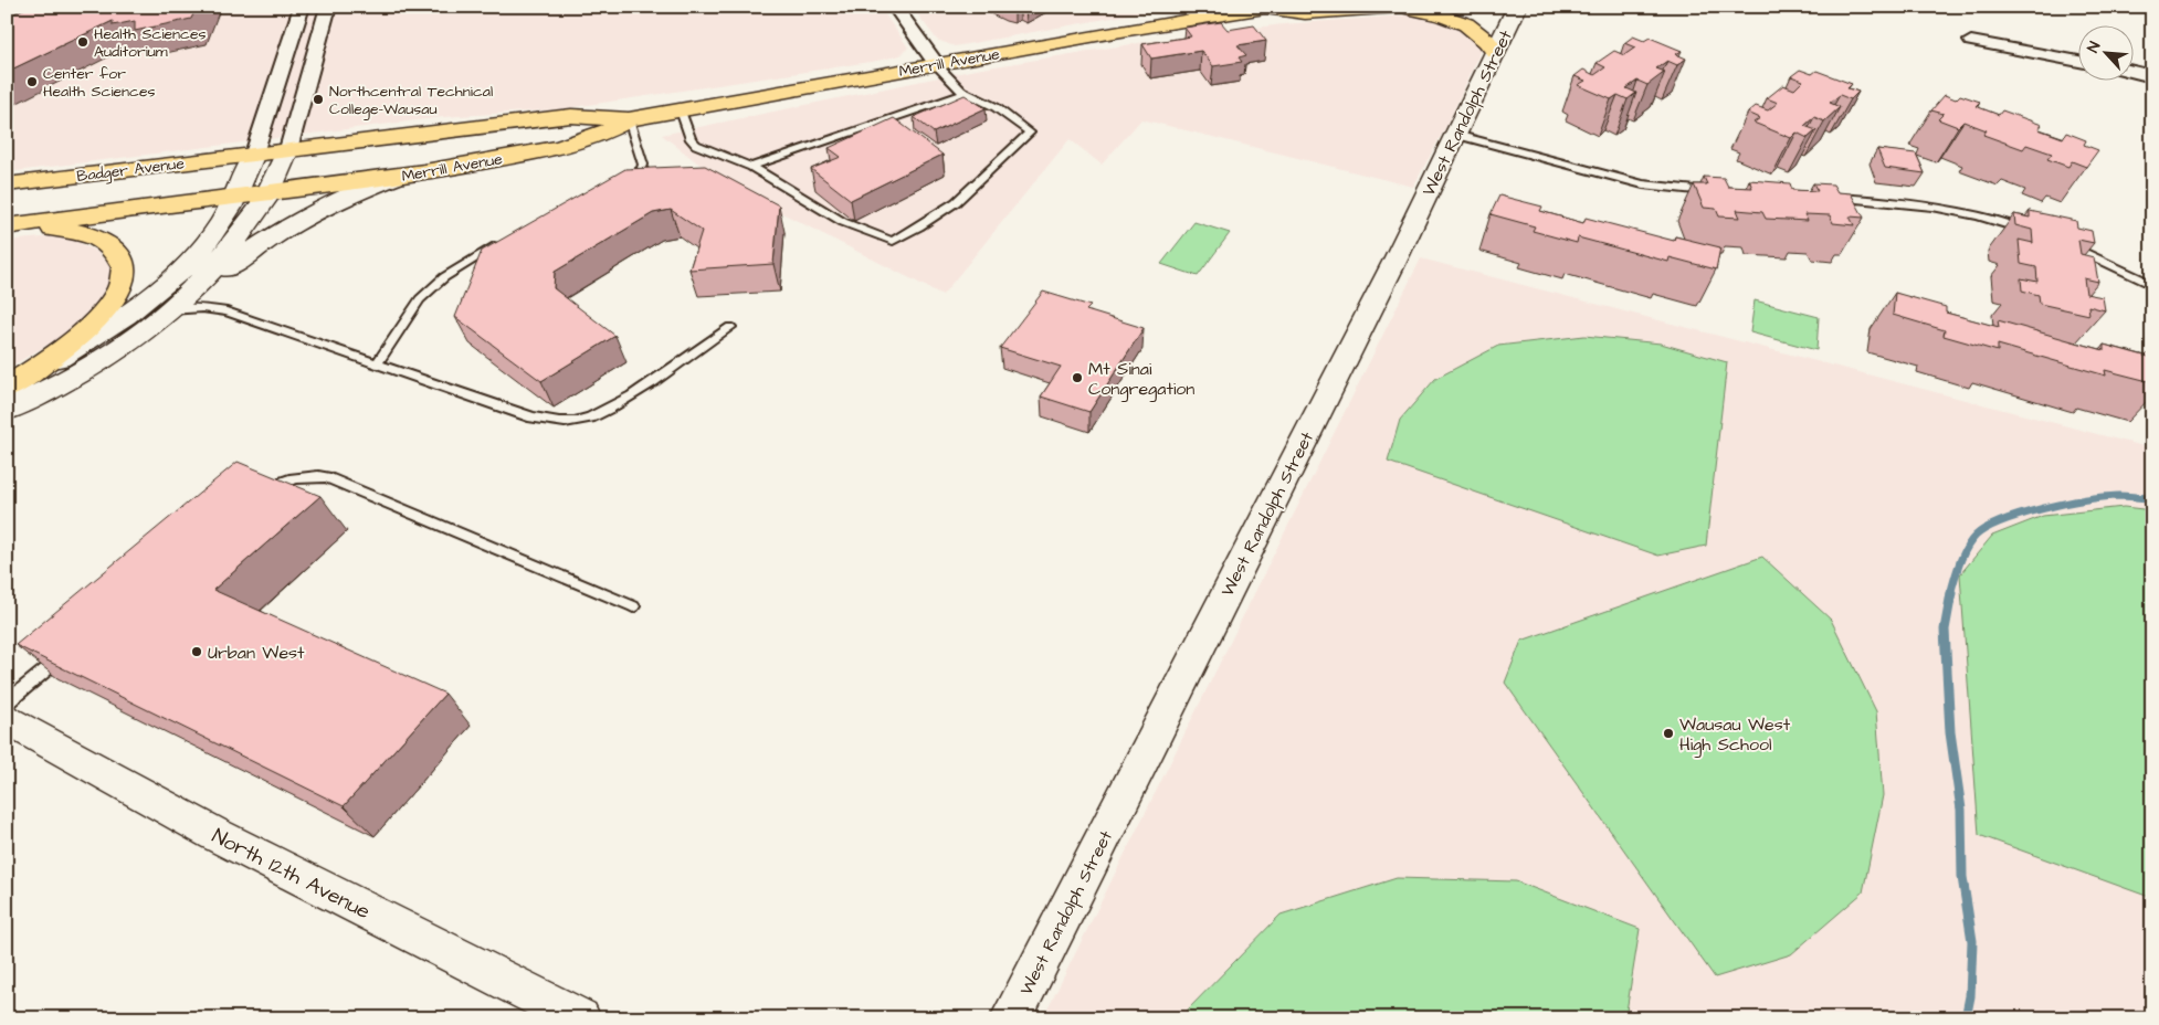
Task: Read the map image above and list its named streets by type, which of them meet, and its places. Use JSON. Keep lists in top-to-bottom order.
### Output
{
  "streets": {
    "main road": ["Merrill Avenue", "Badger Avenue"],
    "street": ["West Randolph Street", "North 12th Avenue"]
  },
  "crossings": [
    ["Merrill Avenue", "Badger Avenue"]
  ],
  "places": [
    "Health Sciences Auditorium",
    "Center for Health Sciences",
    "Northcentral Technical College-Wausau",
    "Mt Sinai Congregation",
    "Urban West",
    "Wausau West High School"
  ],
  "north": "top left"
}
